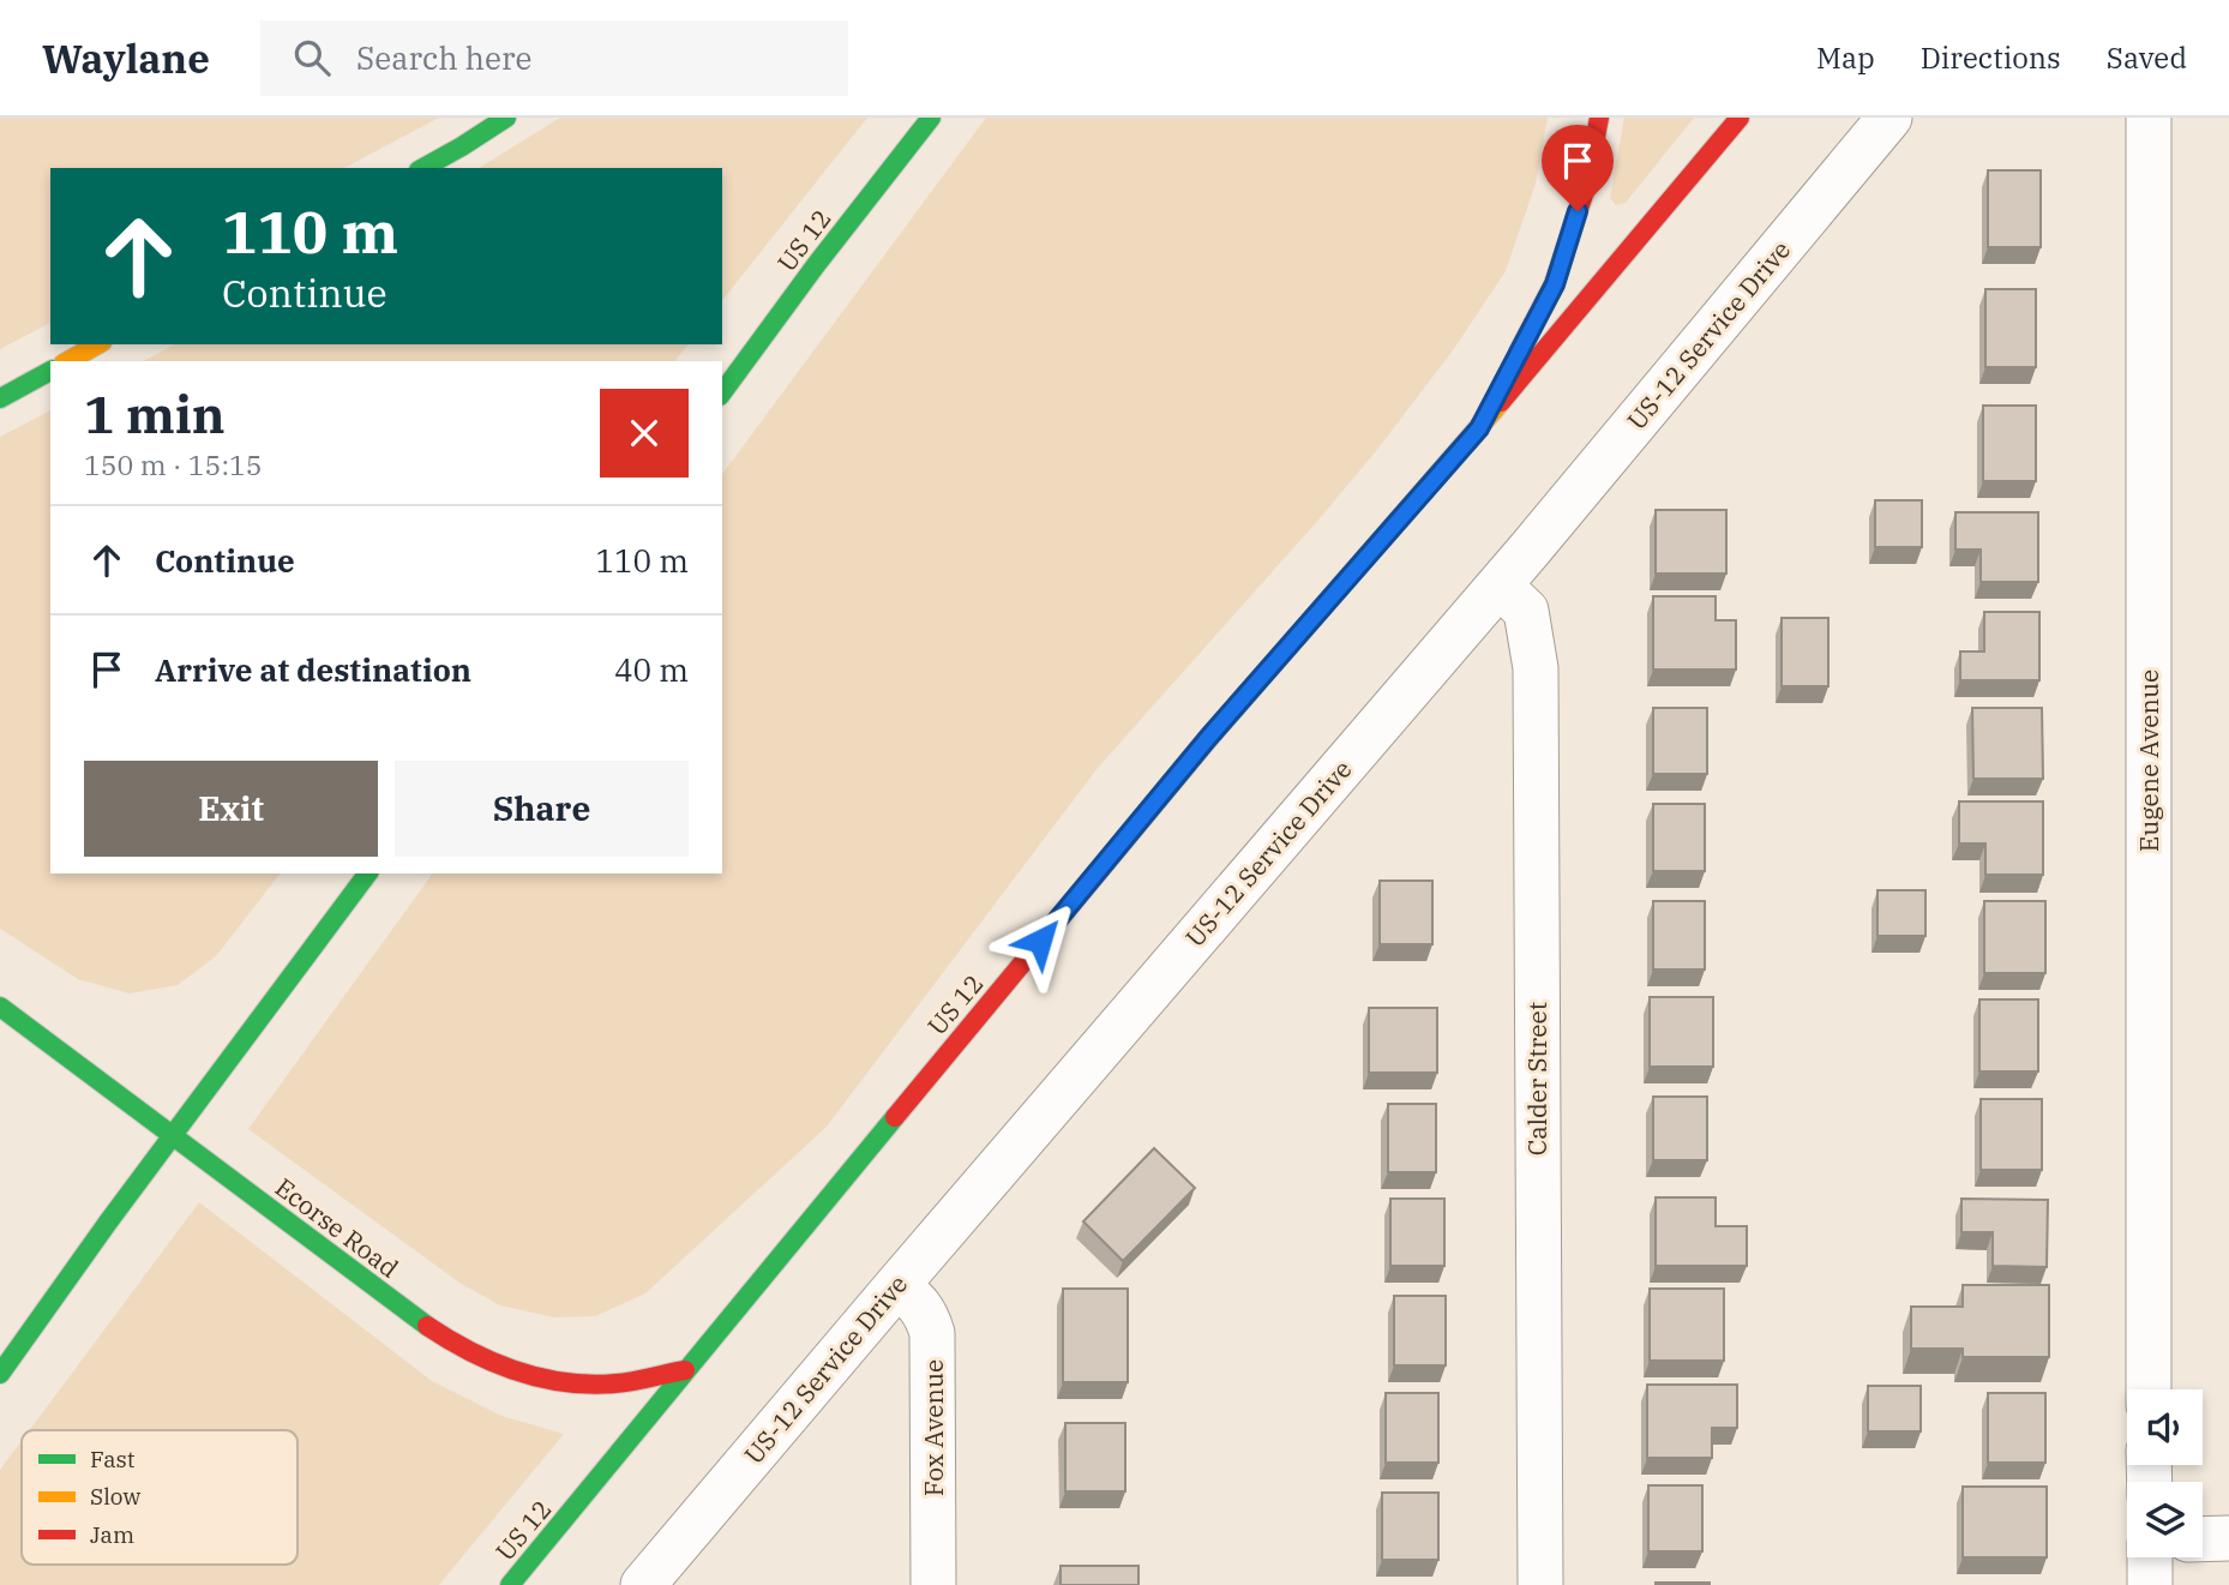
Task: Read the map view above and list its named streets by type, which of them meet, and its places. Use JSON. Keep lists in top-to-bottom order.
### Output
{
  "streets": {
    "main road": ["US 12", "Ecorse Road"],
    "street": [
      "US-12 Service Drive",
      "Eugene Avenue",
      "Calder Street",
      "Fox Avenue"
    ]
  },
  "crossings": [
    ["US 12", "Ecorse Road"],
    ["US-12 Service Drive", "Calder Street"],
    ["US-12 Service Drive", "Fox Avenue"]
  ],
  "legend": ["Fast", "Slow", "Jam"],
  "page": {
    "header": "Waylane",
    "search": "Search here",
    "nav": ["Map", "Directions", "Saved"],
    "turn": ["110 m", "Continue"],
    "heading": ["1 min", "150 m · 15:15"],
    "list": [
      {
        "name": "Continue",
        "value": "110 m"
      },
      {
        "name": "Arrive at destination",
        "value": "40 m"
      }
    ],
    "buttons": ["Exit", "Share"]
  }
}
